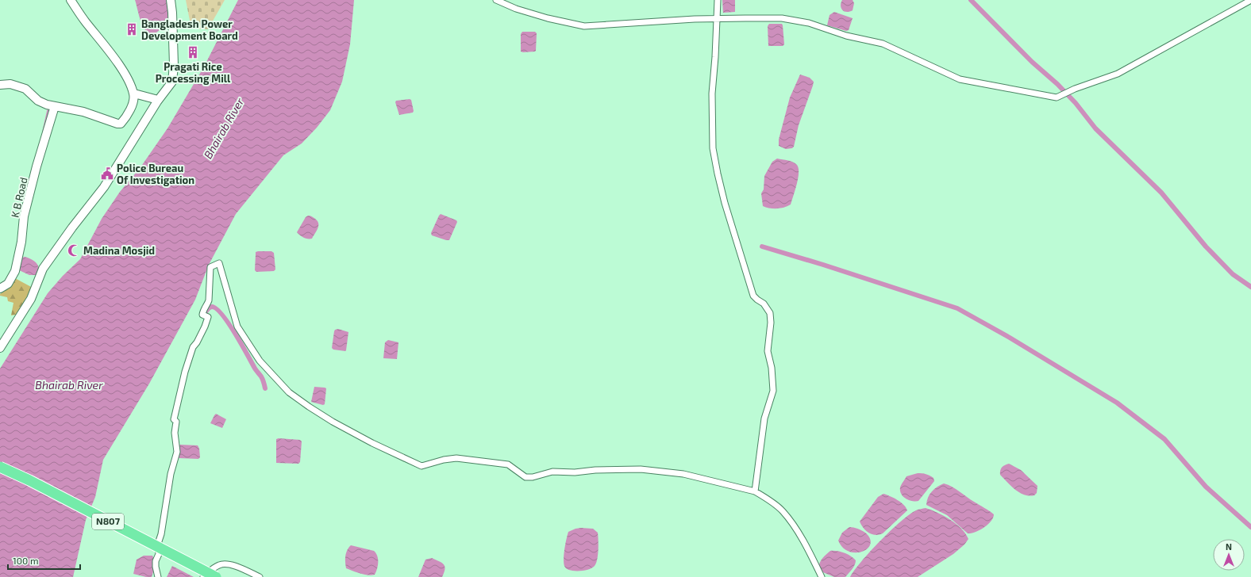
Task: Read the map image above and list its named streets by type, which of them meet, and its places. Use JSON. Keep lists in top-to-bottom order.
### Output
{
  "streets": {
    "highway": ["N807"],
    "street": ["K B Road"]
  },
  "water": ["Bhairab River"],
  "places": {
    "building": ["Bangladesh Power Development Board", "Pragati Rice Processing Mill"],
    "public building": ["Police Bureau Of Investigation"],
    "mosque": ["Madina Mosjid"]
  },
  "scale_bar": "100 m",
  "north": "top"
}
